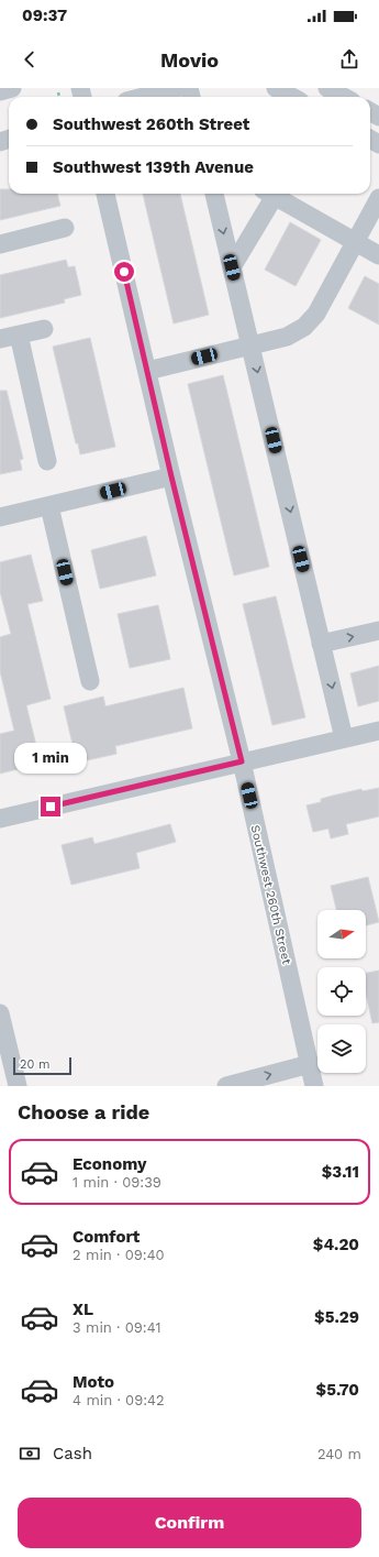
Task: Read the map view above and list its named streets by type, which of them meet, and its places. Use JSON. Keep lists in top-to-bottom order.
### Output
{
  "streets": {
    "street": ["Southwest 260th Street"]
  },
  "scale_bar": "20 m",
  "north": "right",
  "page": {
    "status": "09:37",
    "header": "Movio",
    "banner": ["Southwest 260th Street", "Southwest 139th Avenue"],
    "bubble": "1 min",
    "scale": "20 m",
    "heading": "Choose a ride",
    "list": [
      {
        "name": "Economy",
        "note": "1 min · 09:39",
        "value": "$3.11"
      },
      {
        "name": "Comfort",
        "note": "2 min · 09:40",
        "value": "$4.20"
      },
      {
        "name": "XL",
        "note": "3 min · 09:41",
        "value": "$5.29"
      },
      {
        "name": "Moto",
        "note": "4 min · 09:42",
        "value": "$5.70"
      }
    ],
    "pay": ["Cash", "240 m"],
    "buttons": "Confirm"
  }
}
